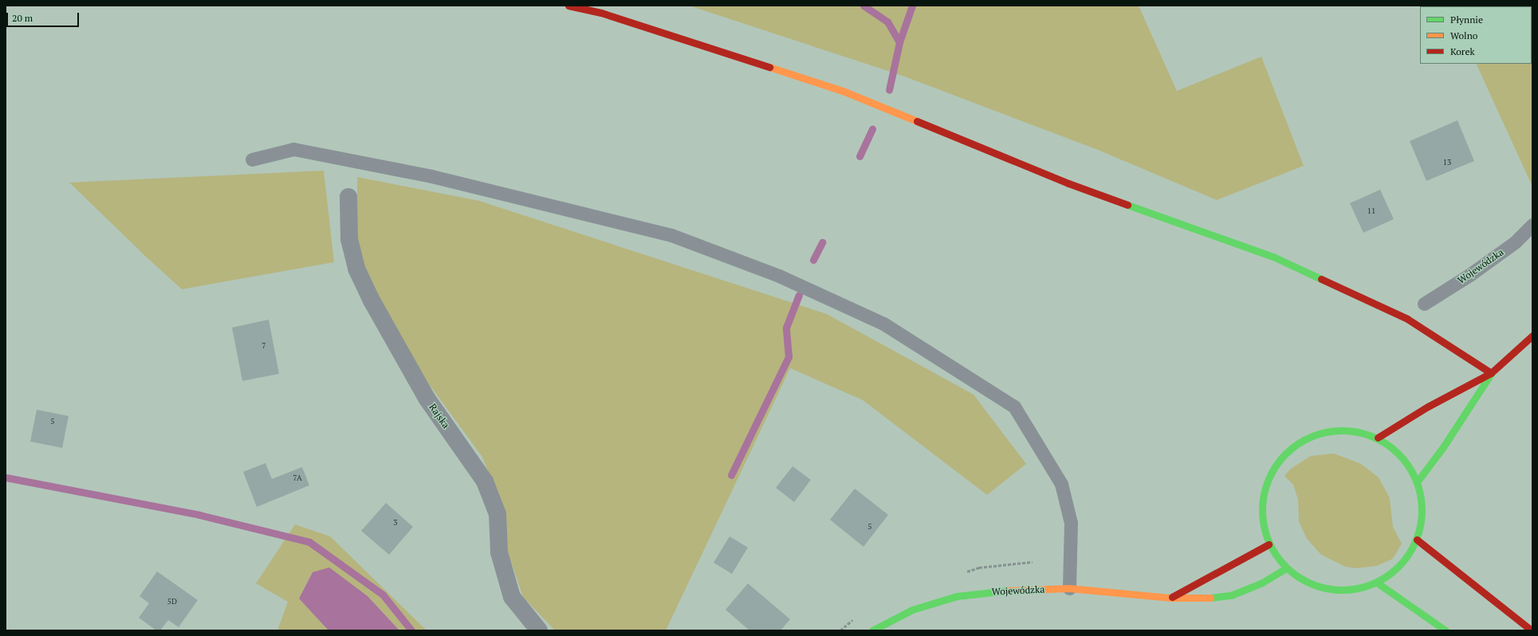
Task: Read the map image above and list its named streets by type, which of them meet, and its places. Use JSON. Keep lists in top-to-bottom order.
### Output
{
  "streets": {
    "street": ["Wojewódzka", "Rajska"]
  },
  "house_numbers": [
    "13",
    "11",
    "7",
    "5",
    "7A",
    "3",
    "5",
    "5D"
  ],
  "legend": ["Płynnie", "Wolno", "Korek"],
  "scale_bar": "20 m"
}
